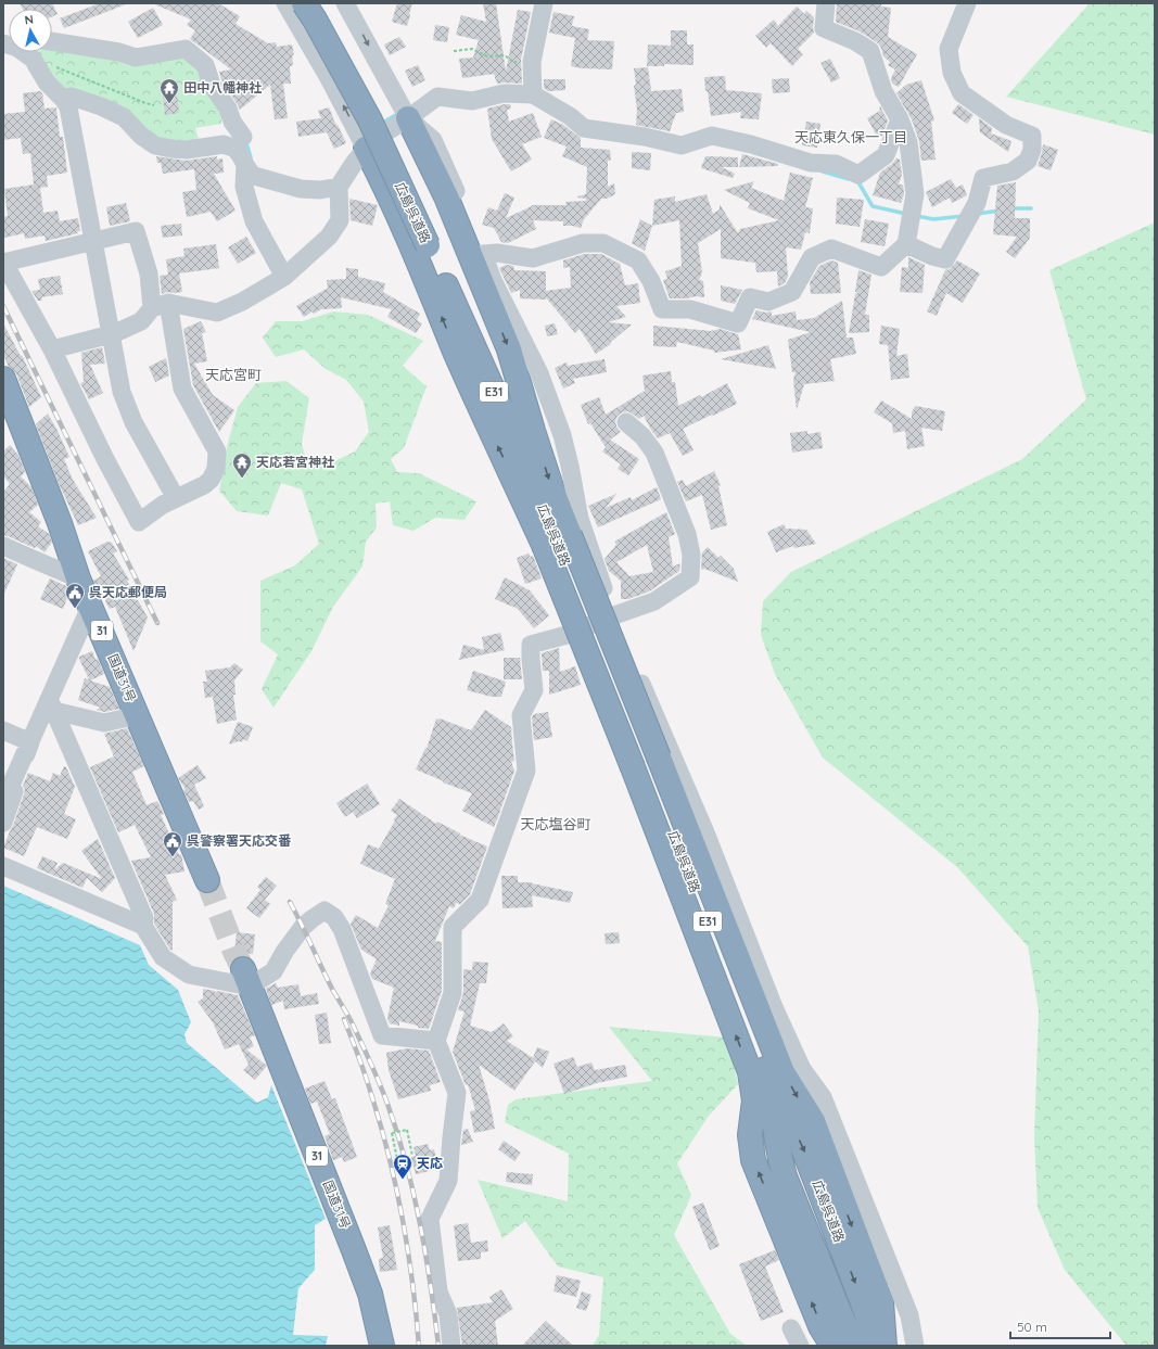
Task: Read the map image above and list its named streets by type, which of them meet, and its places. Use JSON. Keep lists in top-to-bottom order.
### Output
{
  "streets": {
    "highway": [
      "広島呉道路",
      "E31",
      "31",
      "国道31号"
    ]
  },
  "districts": ["天応東久保一丁目", "天応宮町", "天応塩谷町"],
  "places": {
    "temple": ["田中八幡神社", "天応若宮神社"],
    "public building": ["呉天応郵便局", "呉警察署天応交番"],
    "station": ["天応"]
  },
  "scale_bar": "50 m",
  "north": "top"
}
